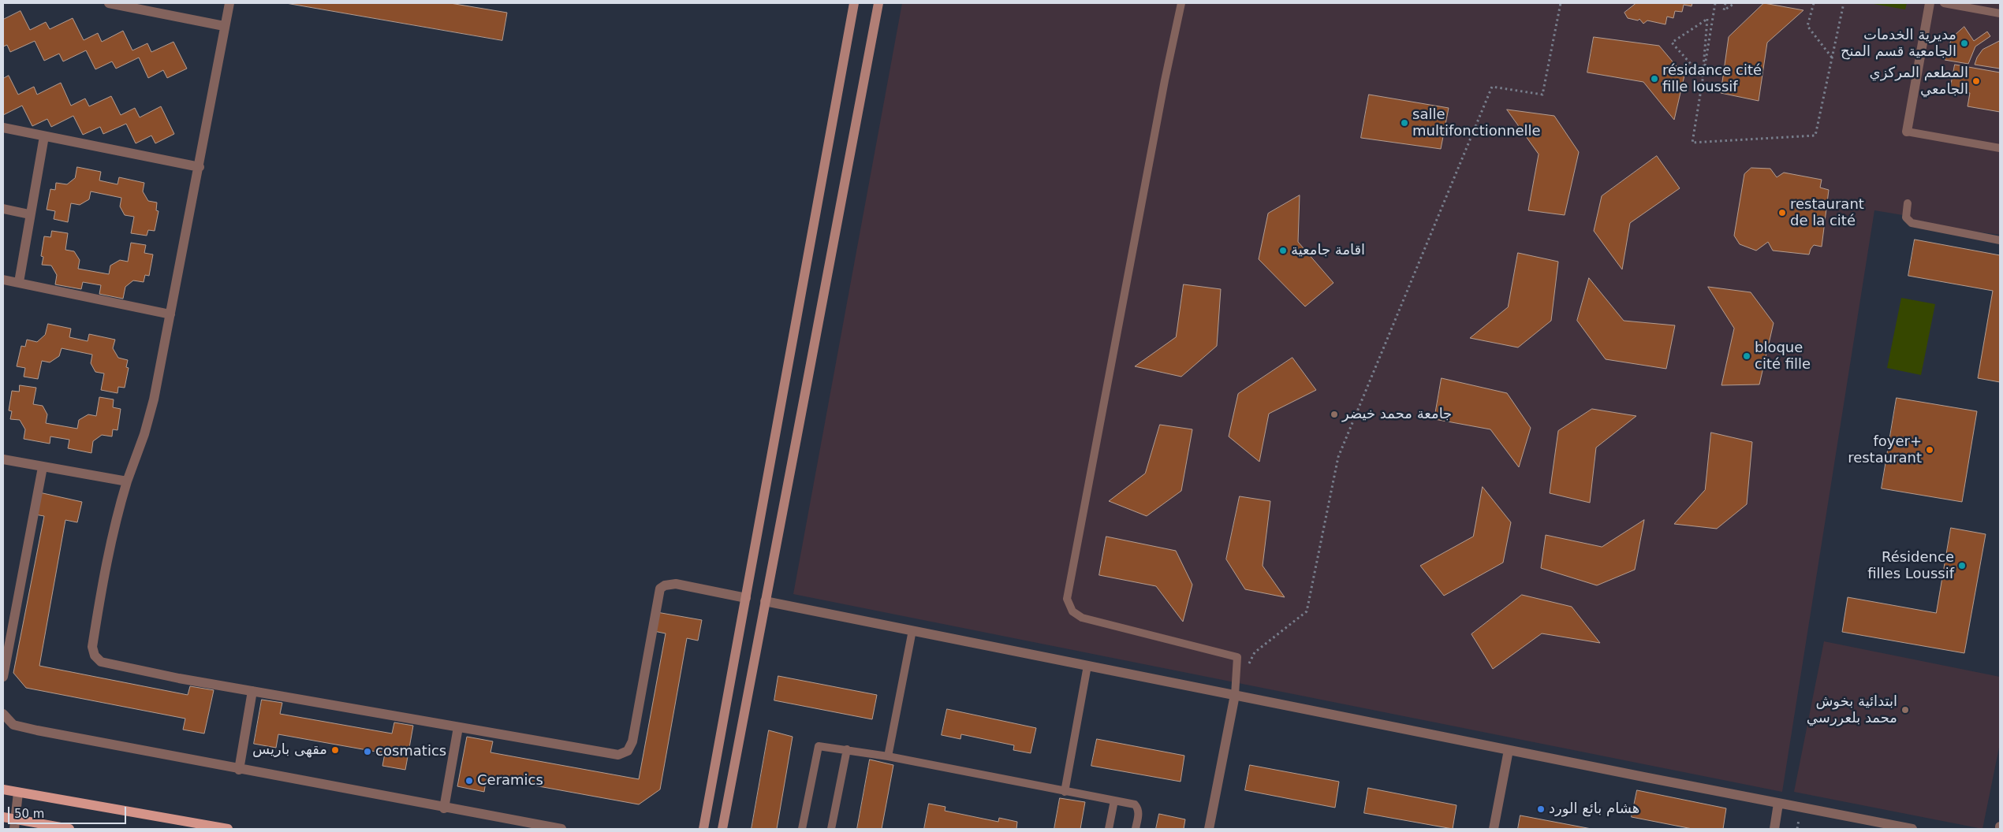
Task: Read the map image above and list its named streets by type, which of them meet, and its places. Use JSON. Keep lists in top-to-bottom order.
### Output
{
  "places": [
    "مديرية الخدمات الجامعية قسم المنح",
    "résidance cité fille loussif",
    "المطعم المركزي الجامعي",
    "salle multifonctionnelle",
    "restaurant de la cité",
    "اقامة جامعية",
    "bloque cité fille",
    "جامعة محمد خيضر",
    "foyer+ restaurant",
    "Résidence filles Loussif",
    "ابتدائية بخوش محمد بلعررسي",
    "مقهى باريس",
    "cosmatics",
    "Ceramics",
    "هشام بائع الورد"
  ],
  "scale_bar": "50 m"
}
